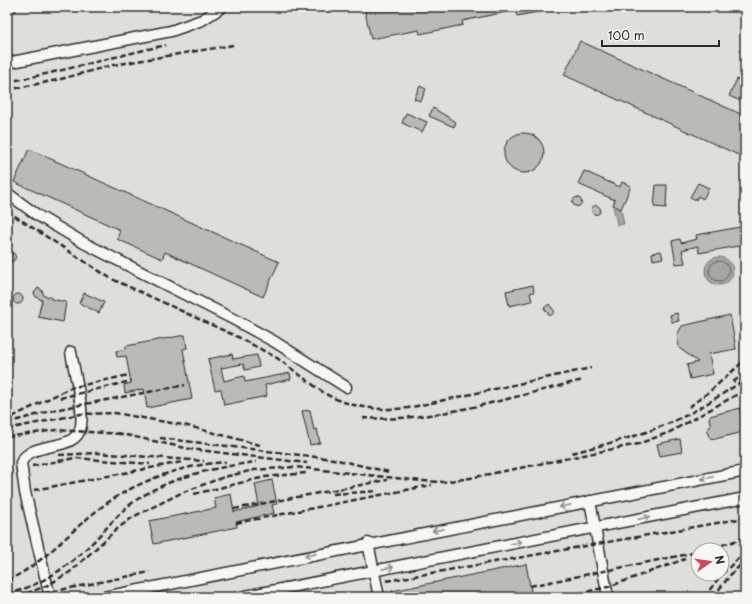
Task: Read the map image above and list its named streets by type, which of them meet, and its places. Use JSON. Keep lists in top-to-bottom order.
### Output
{
  "scale_bar": "100 m",
  "north": "right"
}
